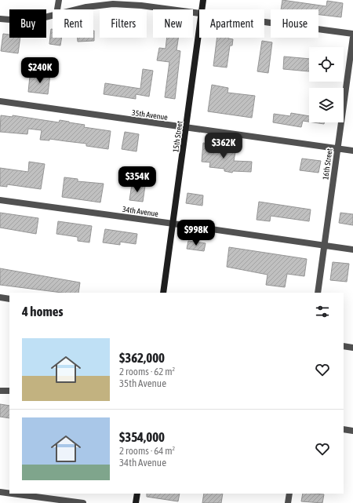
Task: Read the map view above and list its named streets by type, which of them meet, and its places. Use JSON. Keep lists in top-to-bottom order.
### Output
{
  "streets": {
    "street": [
      "35th Avenue",
      "15th Street",
      "16th Street",
      "34th Avenue"
    ]
  },
  "crossings": [
    ["35th Avenue", "15th Street"],
    ["35th Avenue", "16th Street"],
    ["15th Street", "34th Avenue"],
    ["16th Street", "34th Avenue"]
  ],
  "page": {
    "chip": [
      "Buy",
      "Rent",
      "Filters",
      "New",
      "Apartment",
      "House"
    ],
    "price": [
      "$240K",
      "$362K",
      "$354K",
      "$998K"
    ],
    "heading": "4 homes",
    "list": [
      {
        "name": "$362,000",
        "note": "2 rooms · 62 m² · 35th Avenue"
      },
      {
        "name": "$354,000",
        "note": "2 rooms · 64 m² · 34th Avenue"
      }
    ]
  }
}
